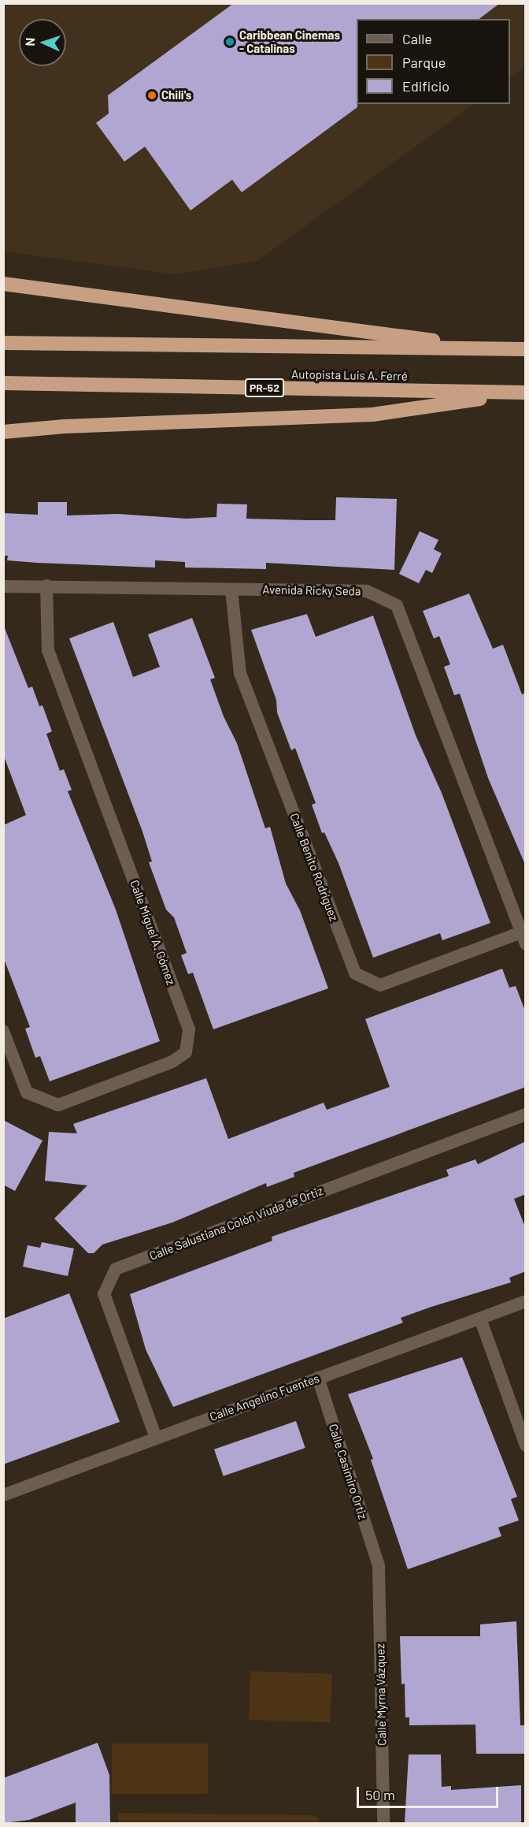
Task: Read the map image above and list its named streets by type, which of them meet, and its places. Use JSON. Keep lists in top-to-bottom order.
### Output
{
  "streets": {
    "highway": ["Autopista Luis A. Ferré", "PR-52"],
    "street": [
      "Avenida Ricky Seda",
      "Calle Benito Rodríguez",
      "Calle Miguel A. Gómez",
      "Calle Salustiana Colón Viuda de Ortiz",
      "Calle Angelino Fuentes",
      "Calle Casimiro Ortiz",
      "Calle Myrna Vázquez"
    ]
  },
  "crossings": [
    ["Avenida Ricky Seda", "Calle Benito Rodríguez"],
    ["Avenida Ricky Seda", "Calle Miguel A. Gómez"],
    ["Calle Salustiana Colón Viuda de Ortiz", "Calle Angelino Fuentes"],
    ["Calle Angelino Fuentes", "Calle Casimiro Ortiz"],
    ["Calle Casimiro Ortiz", "Calle Myrna Vázquez"]
  ],
  "places": ["Caribbean Cinemas - Catalinas", "Chili's"],
  "legend": ["Calle", "Parque", "Edificio"],
  "scale_bar": "50 m",
  "north": "left"
}
